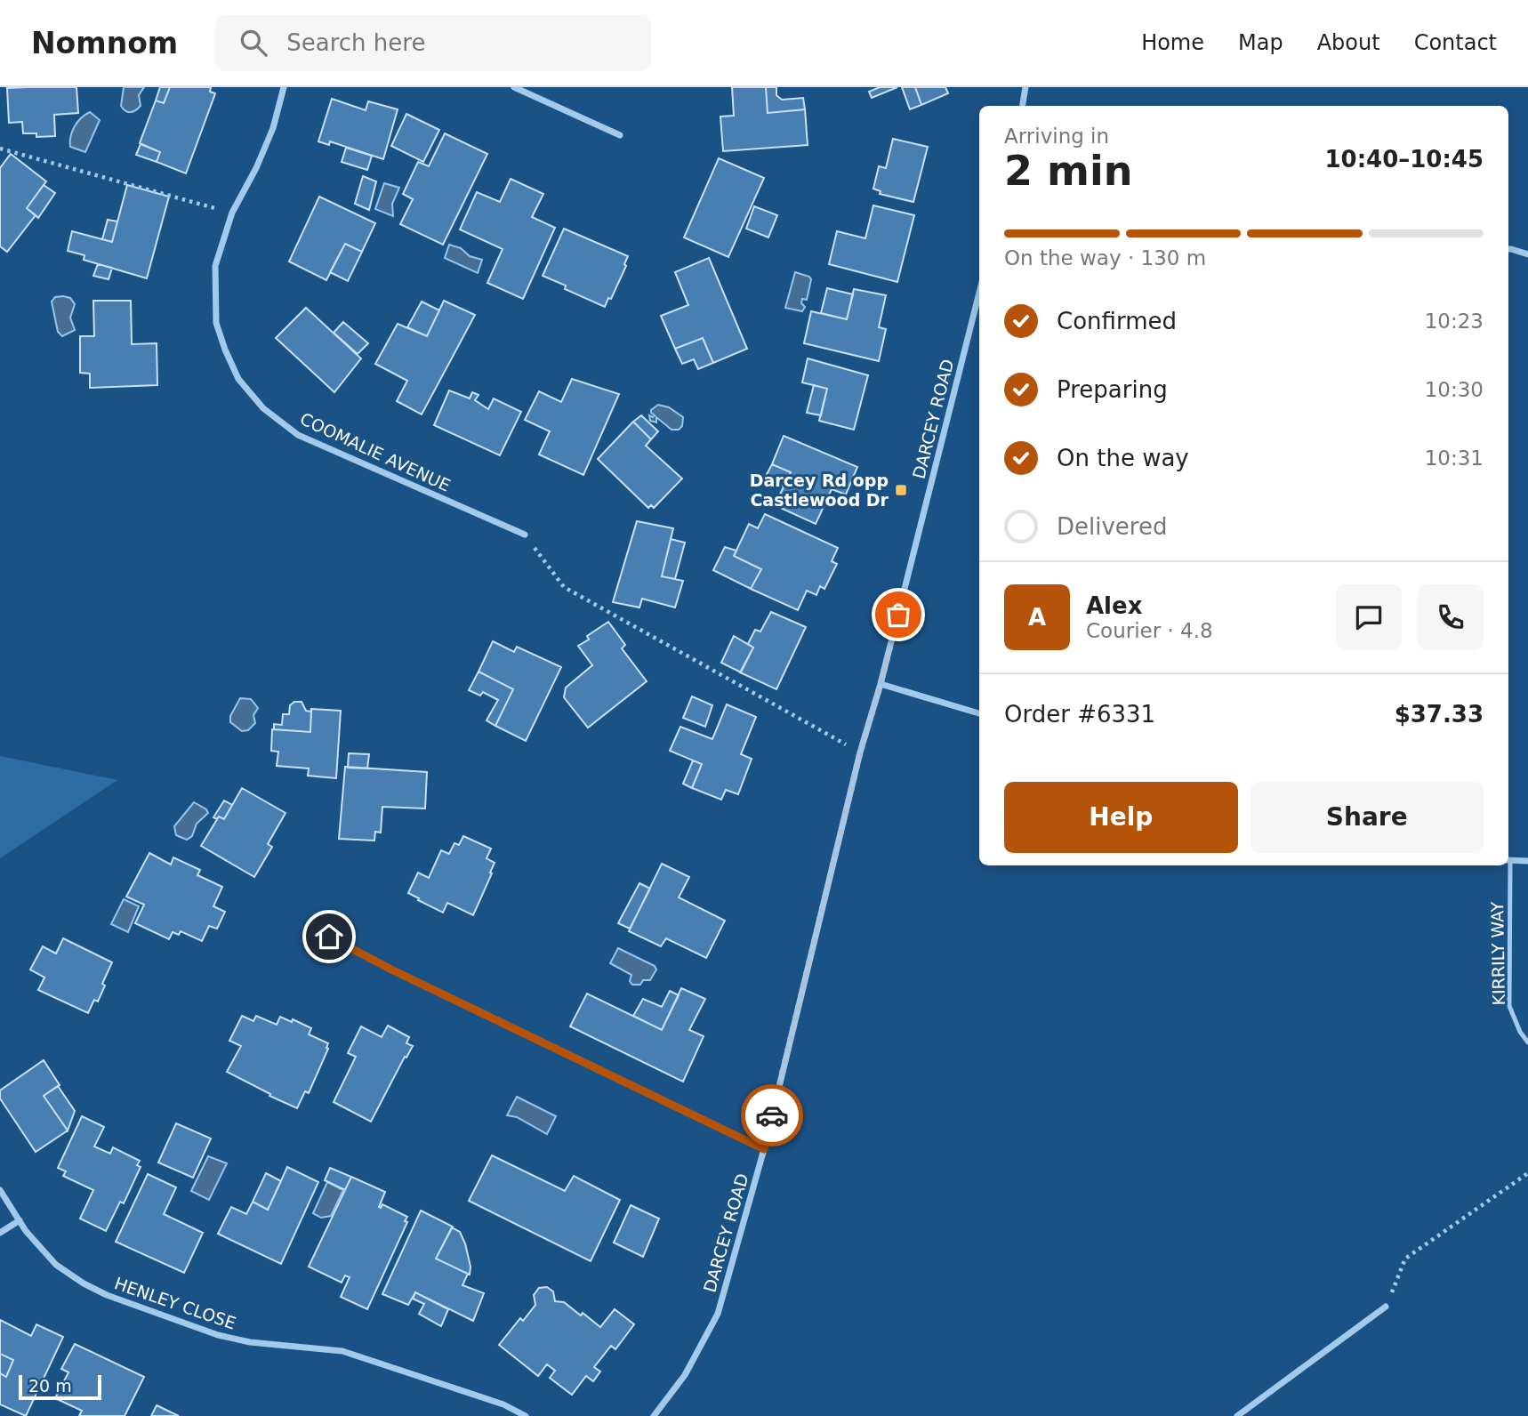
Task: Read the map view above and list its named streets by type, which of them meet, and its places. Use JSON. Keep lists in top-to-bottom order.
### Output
{
  "streets": {
    "street": ["DARCEY ROAD", "COOMALIE AVENUE", "HENLEY CLOSE"],
    "lane": ["KIRRILY WAY"]
  },
  "places": {
    "transit": ["Darcey Rd opp Castlewood Dr"]
  },
  "scale_bar": "20 m",
  "page": {
    "header": "Nomnom",
    "search": "Search here",
    "nav": [
      "Home",
      "Map",
      "About",
      "Contact"
    ],
    "heading": ["2 min", "Arriving in", "10:40–10:45"],
    "panel": [
      "Alex",
      "Courier · 4.8",
      "Order #6331",
      "$37.33"
    ],
    "bar": "On the way · 130 m",
    "list": [
      ["Confirmed", "10:23"],
      ["Preparing", "10:30"],
      ["On the way", "10:31"],
      "Delivered"
    ],
    "round": "A",
    "buttons": ["Help", "Share"],
    "scale": "20 m"
  }
}
